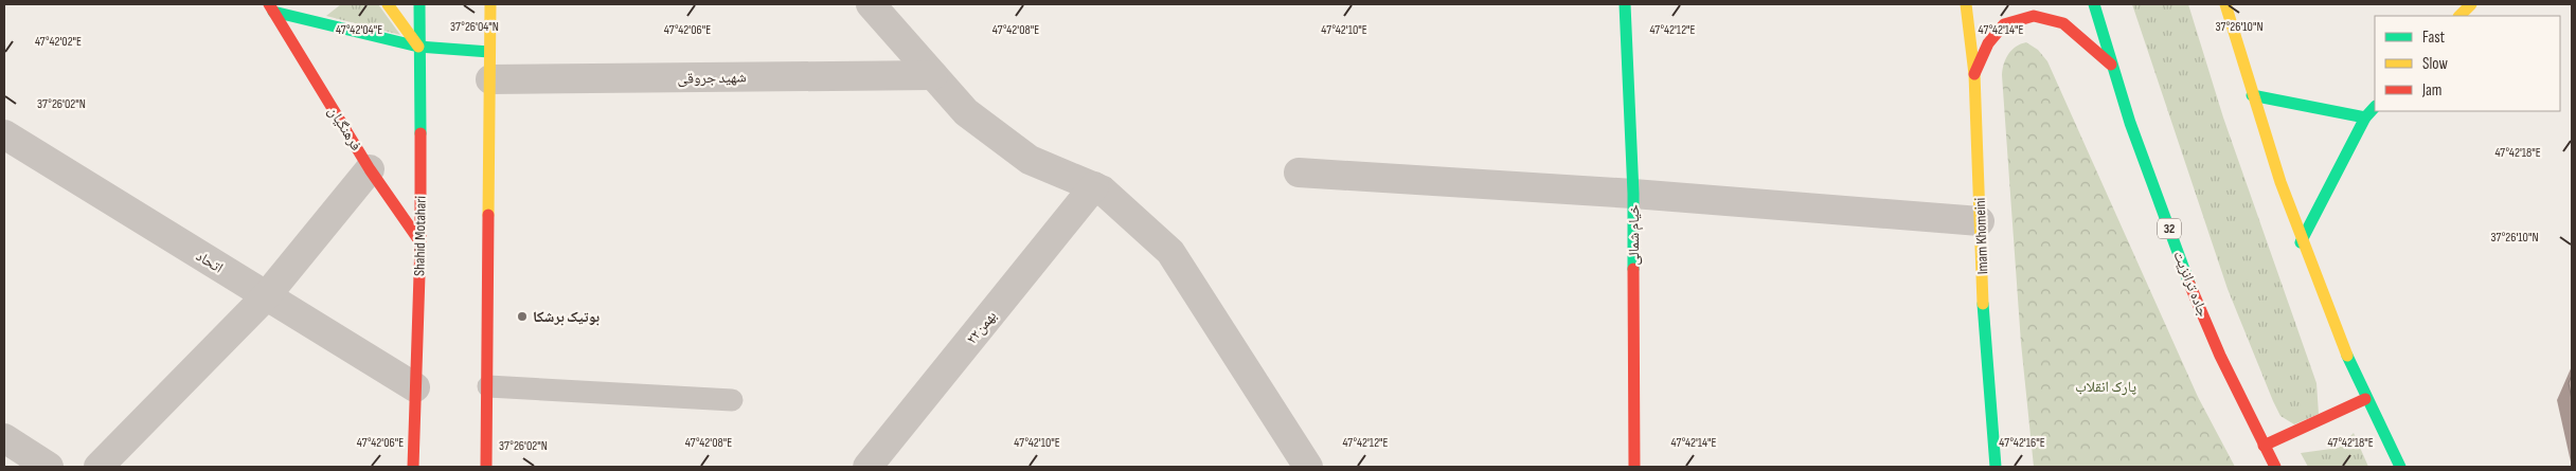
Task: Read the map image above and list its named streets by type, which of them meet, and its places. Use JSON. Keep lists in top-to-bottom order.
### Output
{
  "streets": {
    "main road": [
      "فرهنگیان",
      "32",
      "خیام شمالی",
      "Shahid Motahari",
      "Imam Khomeini",
      "جاده ترانزیت"
    ],
    "street": ["شهید جروقی", "اتحاد", "۲۲بهمن"]
  },
  "crossings": [
    ["فرهنگیان", "Shahid Motahari"],
    ["Shahid Motahari", "اتحاد"]
  ],
  "parks": ["پارک انقلاب"],
  "places": ["بوتیک برشکا"],
  "legend": ["Fast", "Slow", "Jam"],
  "coordinates": [
    "37°26'04\"N",
    "37°26'10\"N",
    "47°42'04\"E",
    "47°42'06\"E",
    "47°42'08\"E",
    "47°42'10\"E",
    "47°42'12\"E",
    "47°42'14\"E",
    "47°42'02\"E",
    "37°26'02\"N",
    "47°42'18\"E",
    "47°42'16\"E"
  ]
}
